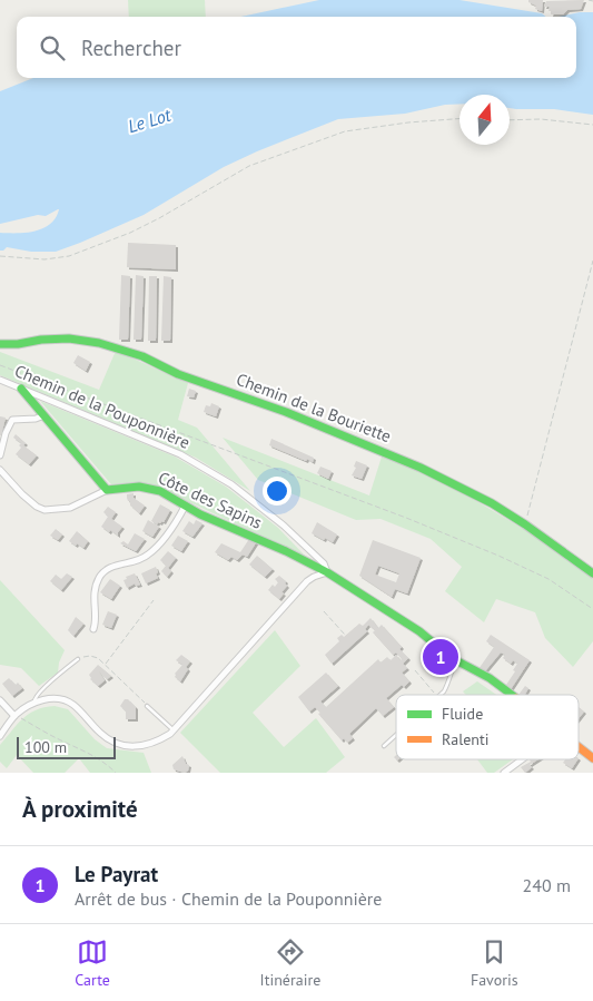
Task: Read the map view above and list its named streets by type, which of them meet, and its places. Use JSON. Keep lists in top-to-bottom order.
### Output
{
  "streets": {
    "street": ["Chemin de la Pouponnière", "Chemin de la Bouriette", "Côte des Sapins"]
  },
  "crossings": [
    ["Chemin de la Pouponnière", "Côte des Sapins"]
  ],
  "water": ["Le Lot"],
  "legend": ["Fluide", "Ralenti"],
  "scale_bar": "100 m",
  "north": "top",
  "page": {
    "search": "Rechercher",
    "pins": "1",
    "scale": "100 m",
    "heading": "À proximité",
    "list": [
      {
        "mark": "1",
        "name": "Le Payrat",
        "note": "Arrêt de bus · Chemin de la Pouponnière",
        "value": "240 m"
      }
    ],
    "nav": ["Carte", "Itinéraire", "Favoris"]
  }
}
